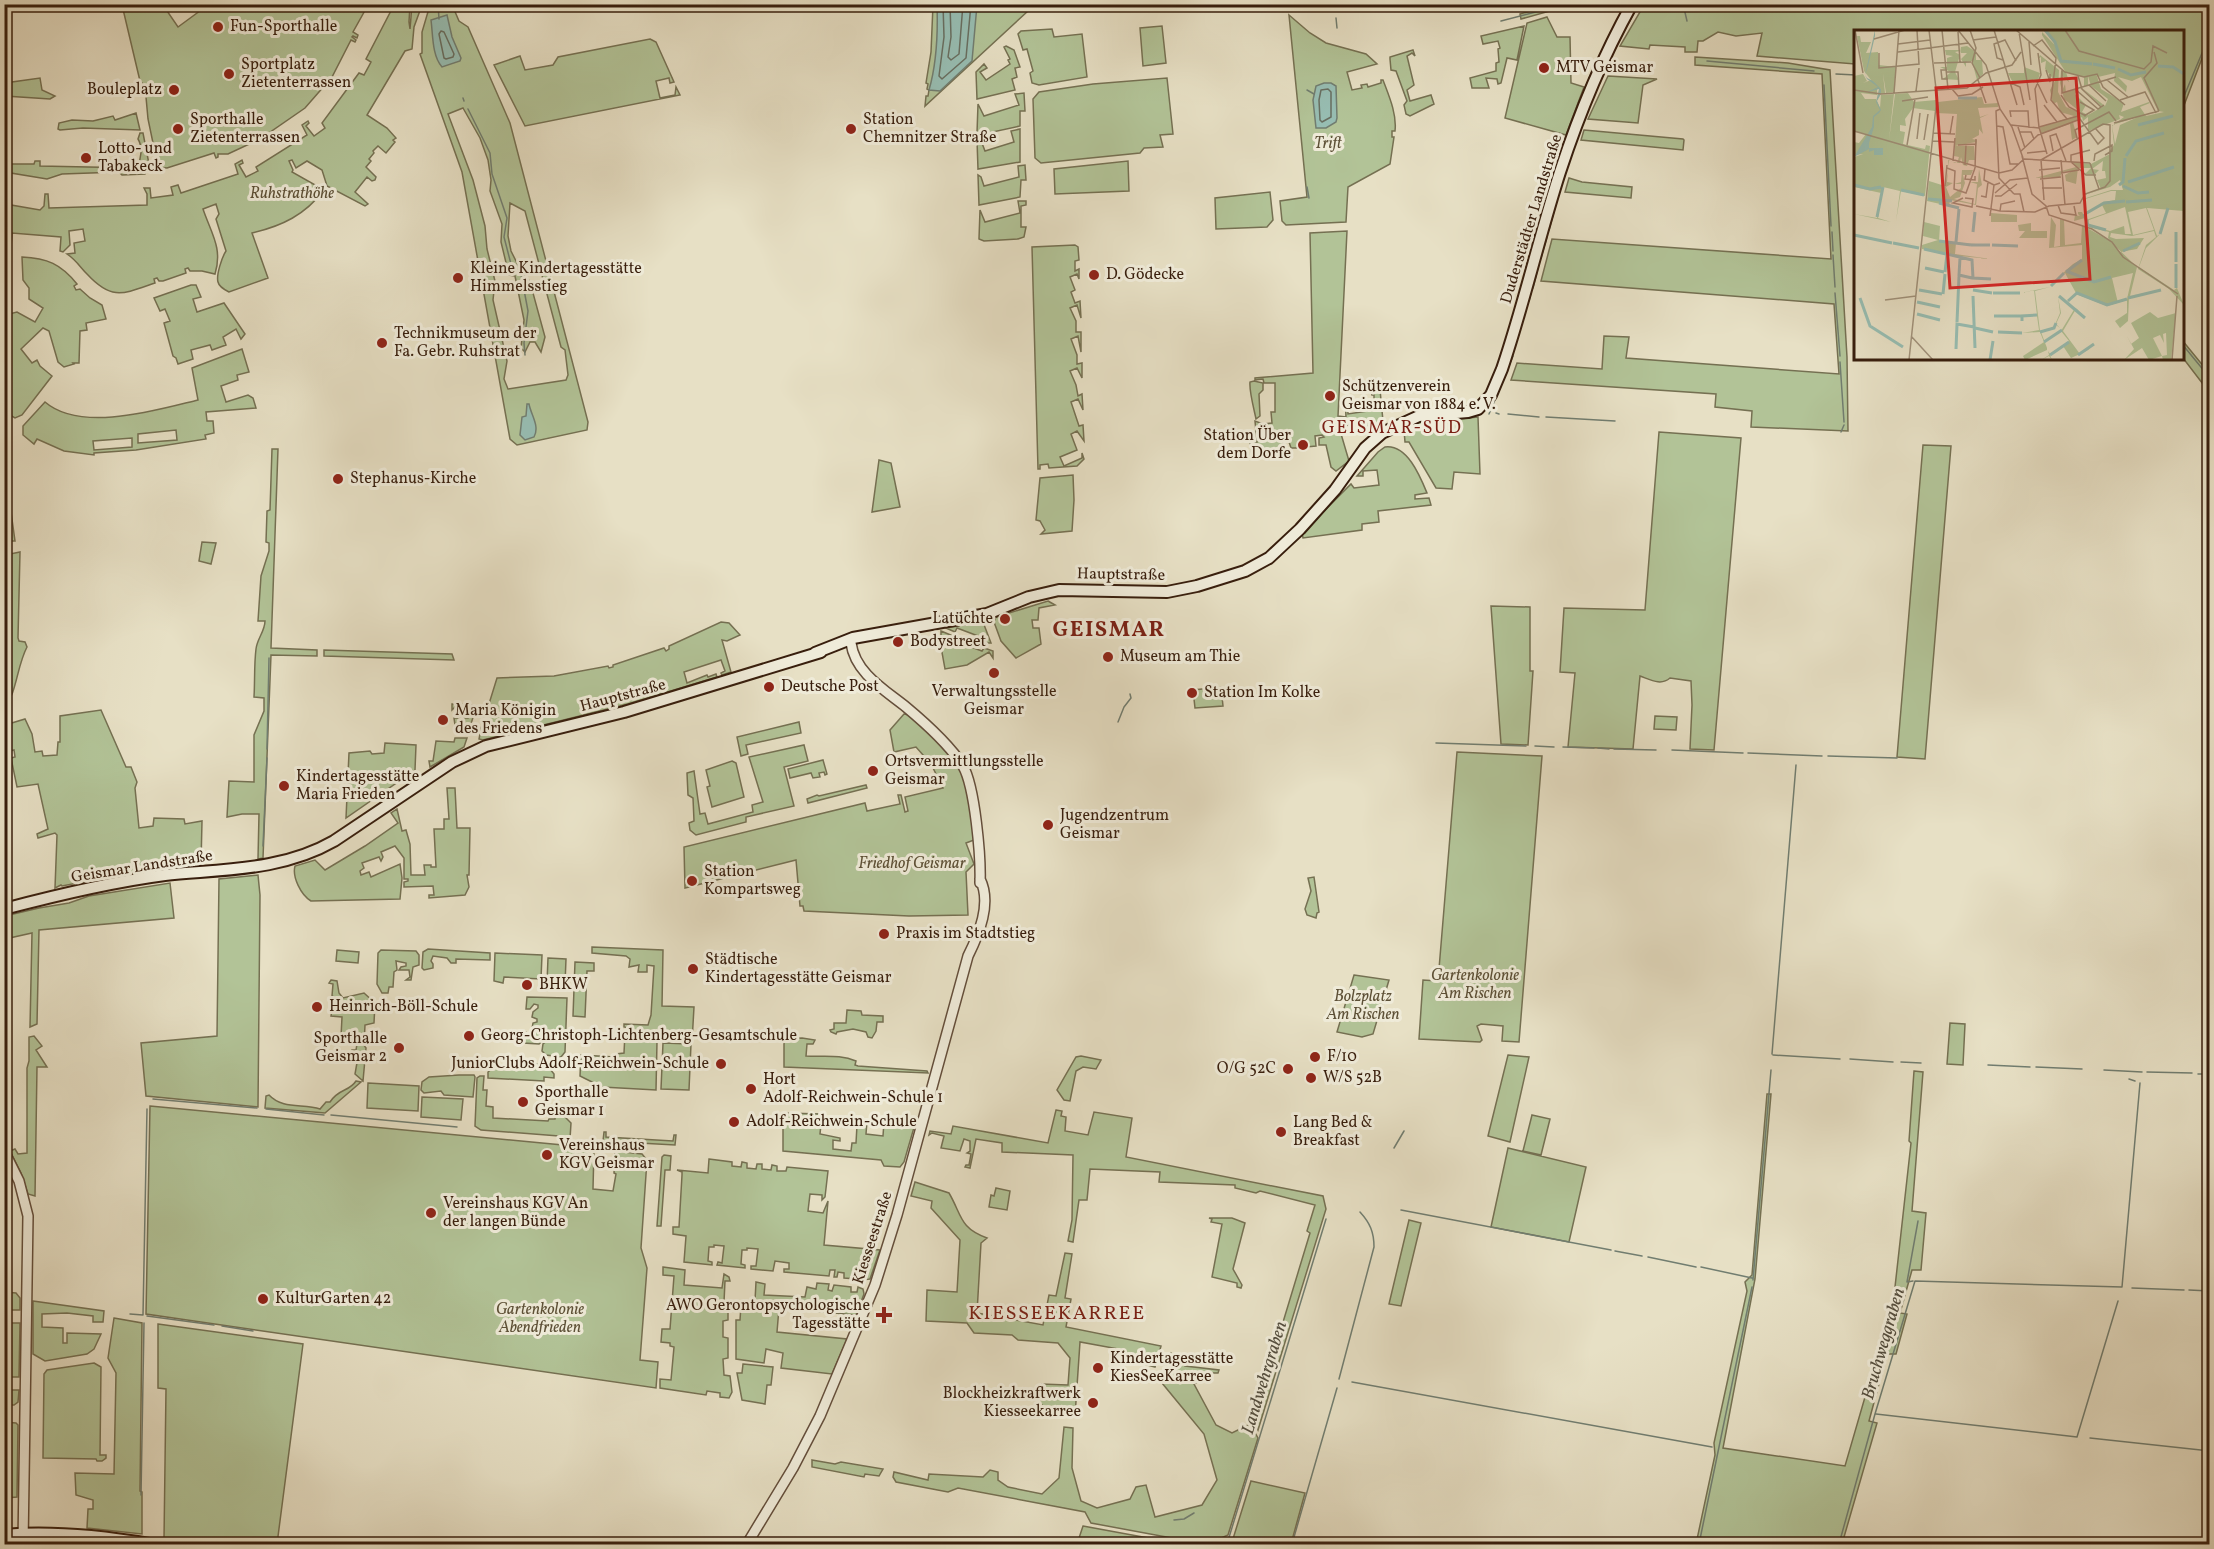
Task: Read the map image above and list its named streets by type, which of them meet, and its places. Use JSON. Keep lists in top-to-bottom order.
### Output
{
  "streets": {
    "main road": ["Duderstädter Landstraße", "Hauptstraße", "Geismar Landstraße"],
    "street": ["Kiesseestraße"]
  },
  "crossings": [
    ["Duderstädter Landstraße", "Hauptstraße"],
    ["Hauptstraße", "Geismar Landstraße"],
    ["Hauptstraße", "Kiesseestraße"]
  ],
  "districts": ["GEISMAR-SÜD", "GEISMAR", "KIESSEEKARREE"],
  "water": ["Bruchweggraben", "Landwehrgraben"],
  "parks": [
    "Trift",
    "Ruhstrathöhe",
    "Friedhof Geismar",
    "Gartenkolonie Am Rischen",
    "Bolzplatz Am Rischen",
    "Gartenkolonie Abendfrieden"
  ],
  "places": {
    "other": [
      "Fun-Sporthalle",
      "MTV Geismar",
      "Sportplatz Zietenterrassen",
      "Bouleplatz",
      "Sporthalle Zietenterrassen",
      "Station Chemnitzer Straße",
      "Lotto- und Tabakeck",
      "D. Gödecke",
      "Kleine Kindertagesstätte Himmelsstieg",
      "Technikmuseum der Fa. Gebr. Ruhstrat",
      "Schützenverein Geismar von 1884 e. V.",
      "Station Über dem Dorfe",
      "Stephanus-Kirche",
      "Latüchte",
      "Bodystreet",
      "Museum am Thie",
      "Verwaltungsstelle Geismar",
      "Deutsche Post",
      "Station Im Kolke",
      "Maria Königin des Friedens",
      "Ortsvermittlungsstelle Geismar",
      "Kindertagesstätte Maria Frieden",
      "Jugendzentrum Geismar",
      "Station Kompartsweg",
      "Praxis im Stadtstieg",
      "Städtische Kindertagesstätte Geismar",
      "BHKW",
      "Heinrich-Böll-Schule",
      "Georg-Christoph-Lichtenberg-Gesamtschule",
      "Sporthalle Geismar 2",
      "F/10",
      "JuniorClubs Adolf-Reichwein-Schule",
      "O/G 52C",
      "W/S 52B",
      "Hort Adolf-Reichwein-Schule 1",
      "Sporthalle Geismar 1",
      "Adolf-Reichwein-Schule",
      "Lang Bed & Breakfast",
      "Vereinshaus KGV Geismar",
      "Vereinshaus KGV An der langen Bünde",
      "KulturGarten 42",
      "Kindertagesstätte KiesSeeKarree",
      "Blockheizkraftwerk Kiesseekarree"
    ],
    "health": ["AWO Gerontopsychologische Tagesstätte"]
  }
}
